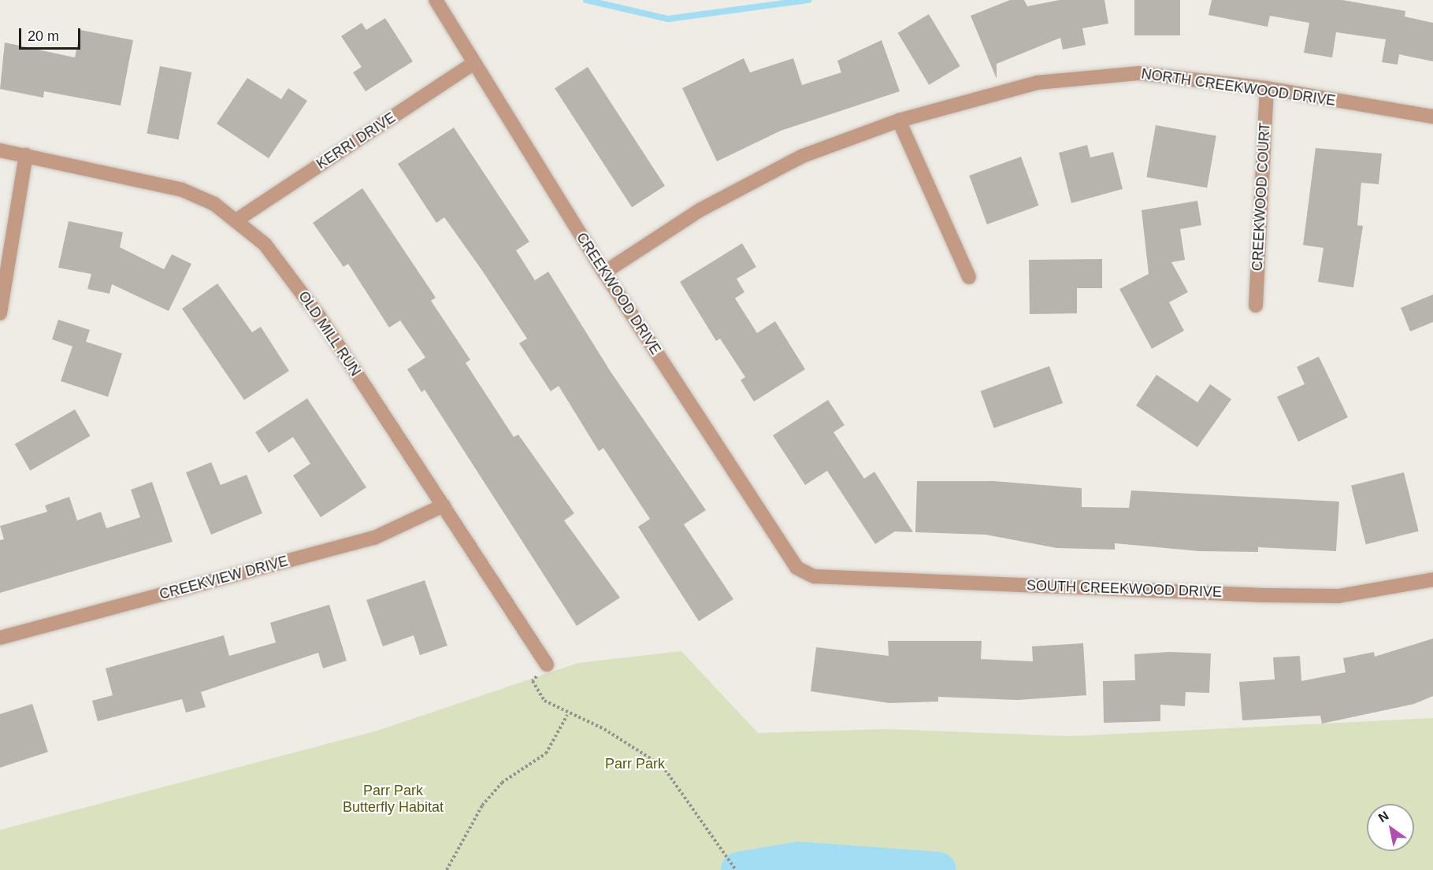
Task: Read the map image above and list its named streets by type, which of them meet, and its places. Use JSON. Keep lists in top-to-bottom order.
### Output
{
  "streets": {
    "street": [
      "NORTH CREEKWOOD DRIVE",
      "KERRI DRIVE",
      "CREEKWOOD COURT",
      "CREEKWOOD DRIVE",
      "OLD MILL RUN",
      "CREEKVIEW DRIVE",
      "SOUTH CREEKWOOD DRIVE"
    ]
  },
  "crossings": [
    ["NORTH CREEKWOOD DRIVE", "CREEKWOOD COURT"],
    ["NORTH CREEKWOOD DRIVE", "CREEKWOOD DRIVE"],
    ["KERRI DRIVE", "CREEKWOOD DRIVE"],
    ["KERRI DRIVE", "OLD MILL RUN"],
    ["CREEKWOOD DRIVE", "SOUTH CREEKWOOD DRIVE"],
    ["OLD MILL RUN", "CREEKVIEW DRIVE"]
  ],
  "parks": ["Parr Park", "Parr Park Butterfly Habitat"],
  "scale_bar": "20 m",
  "north": "top left"
}
